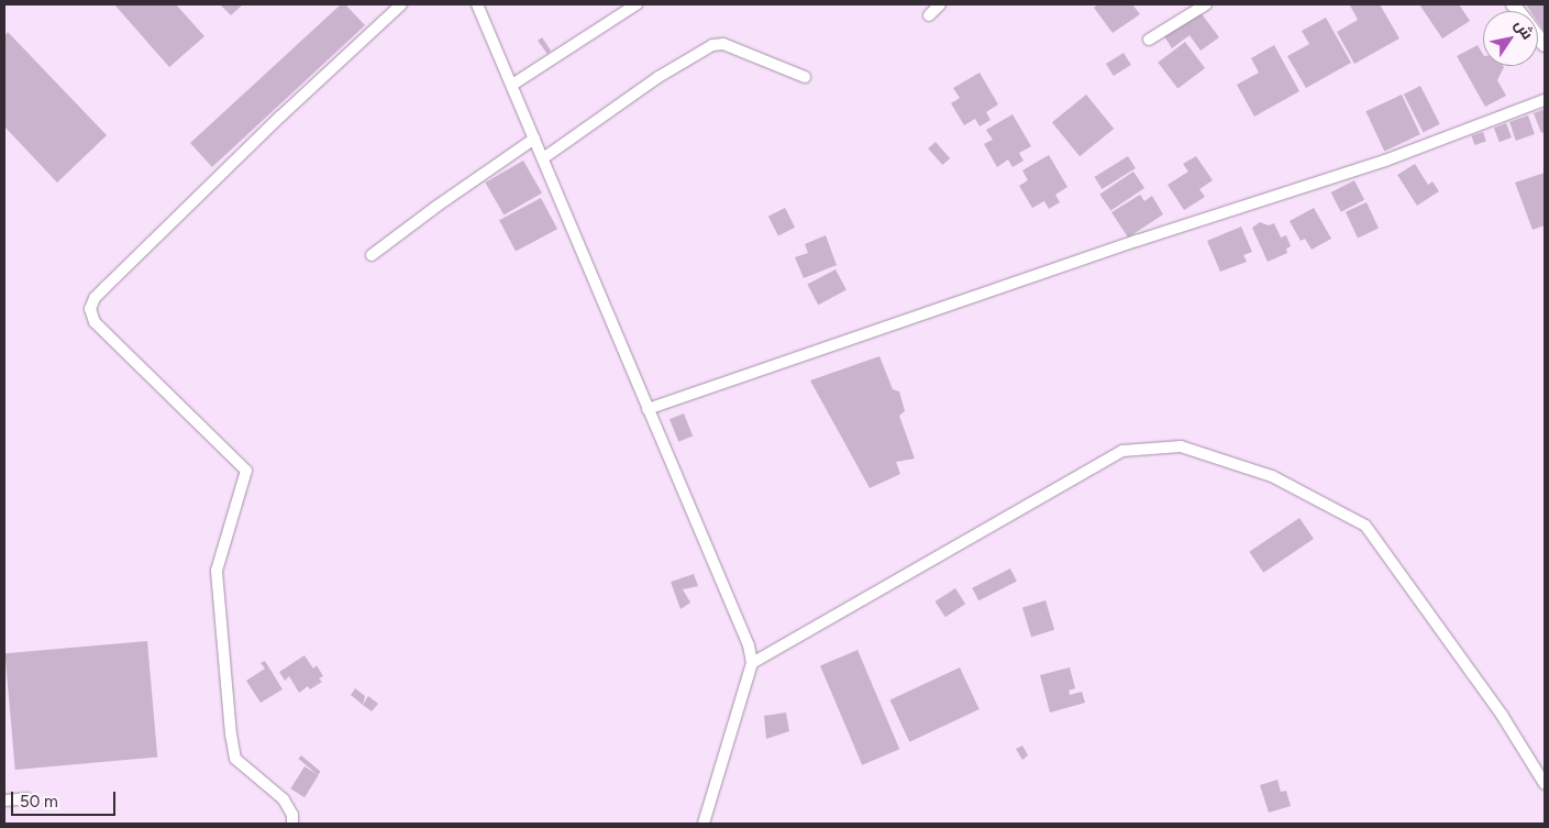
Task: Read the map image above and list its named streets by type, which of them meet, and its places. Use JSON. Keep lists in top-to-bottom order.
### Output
{
  "scale_bar": "50 m",
  "north": "top right"
}
